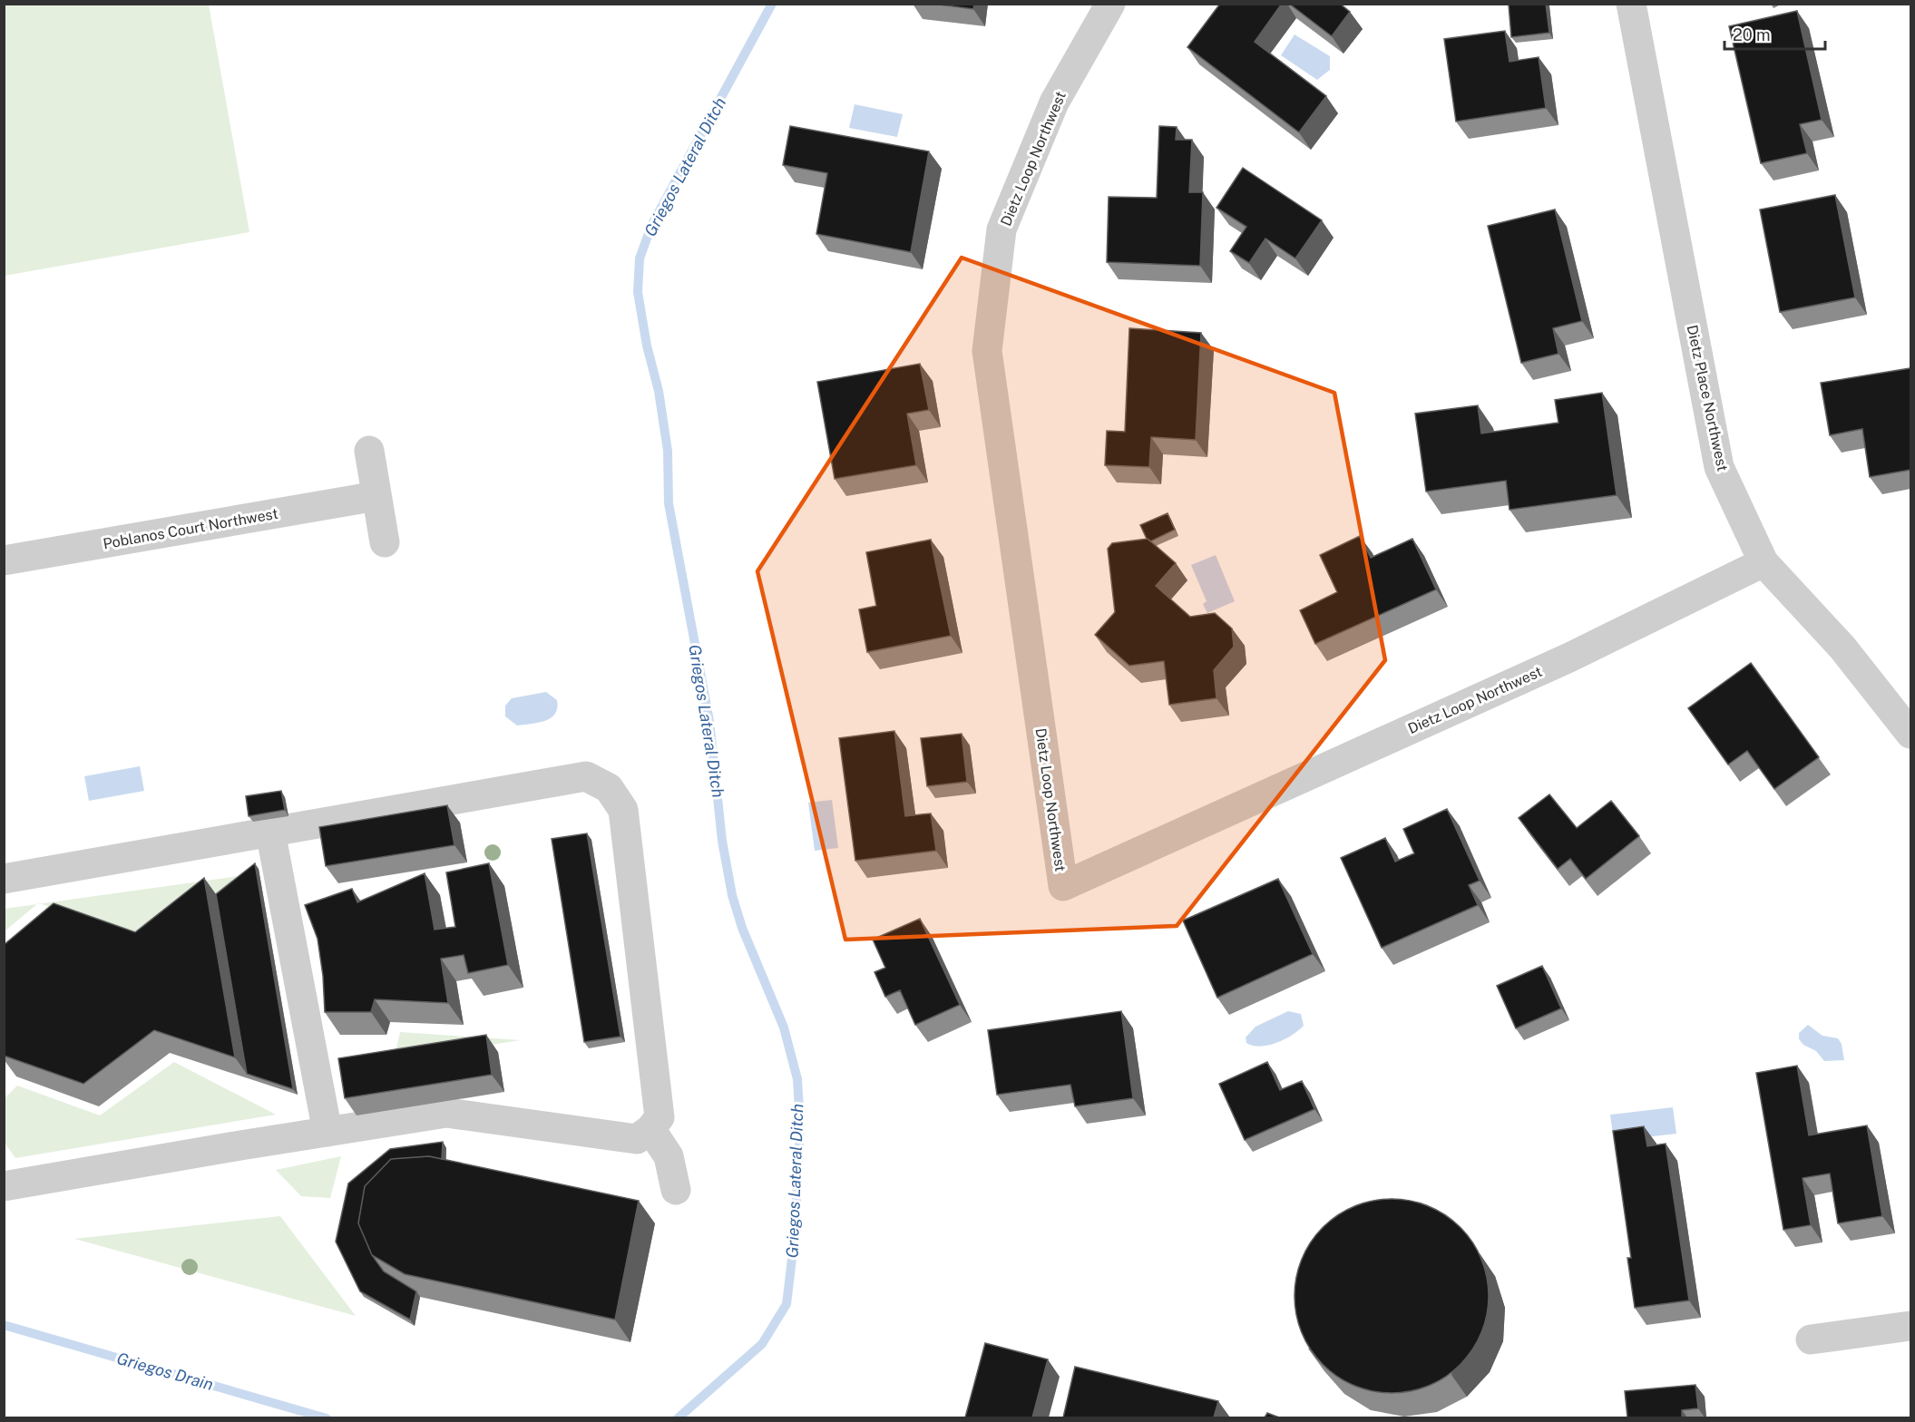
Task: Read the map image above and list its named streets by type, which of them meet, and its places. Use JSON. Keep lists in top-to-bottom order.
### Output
{
  "streets": {
    "street": ["Dietz Loop Northwest", "Dietz Place Northwest", "Poblanos Court Northwest"]
  },
  "crossings": [
    ["Dietz Loop Northwest", "Dietz Place Northwest"]
  ],
  "water": ["Griegos Lateral Ditch", "Griegos Drain"],
  "scale_bar": "20 m"
}
